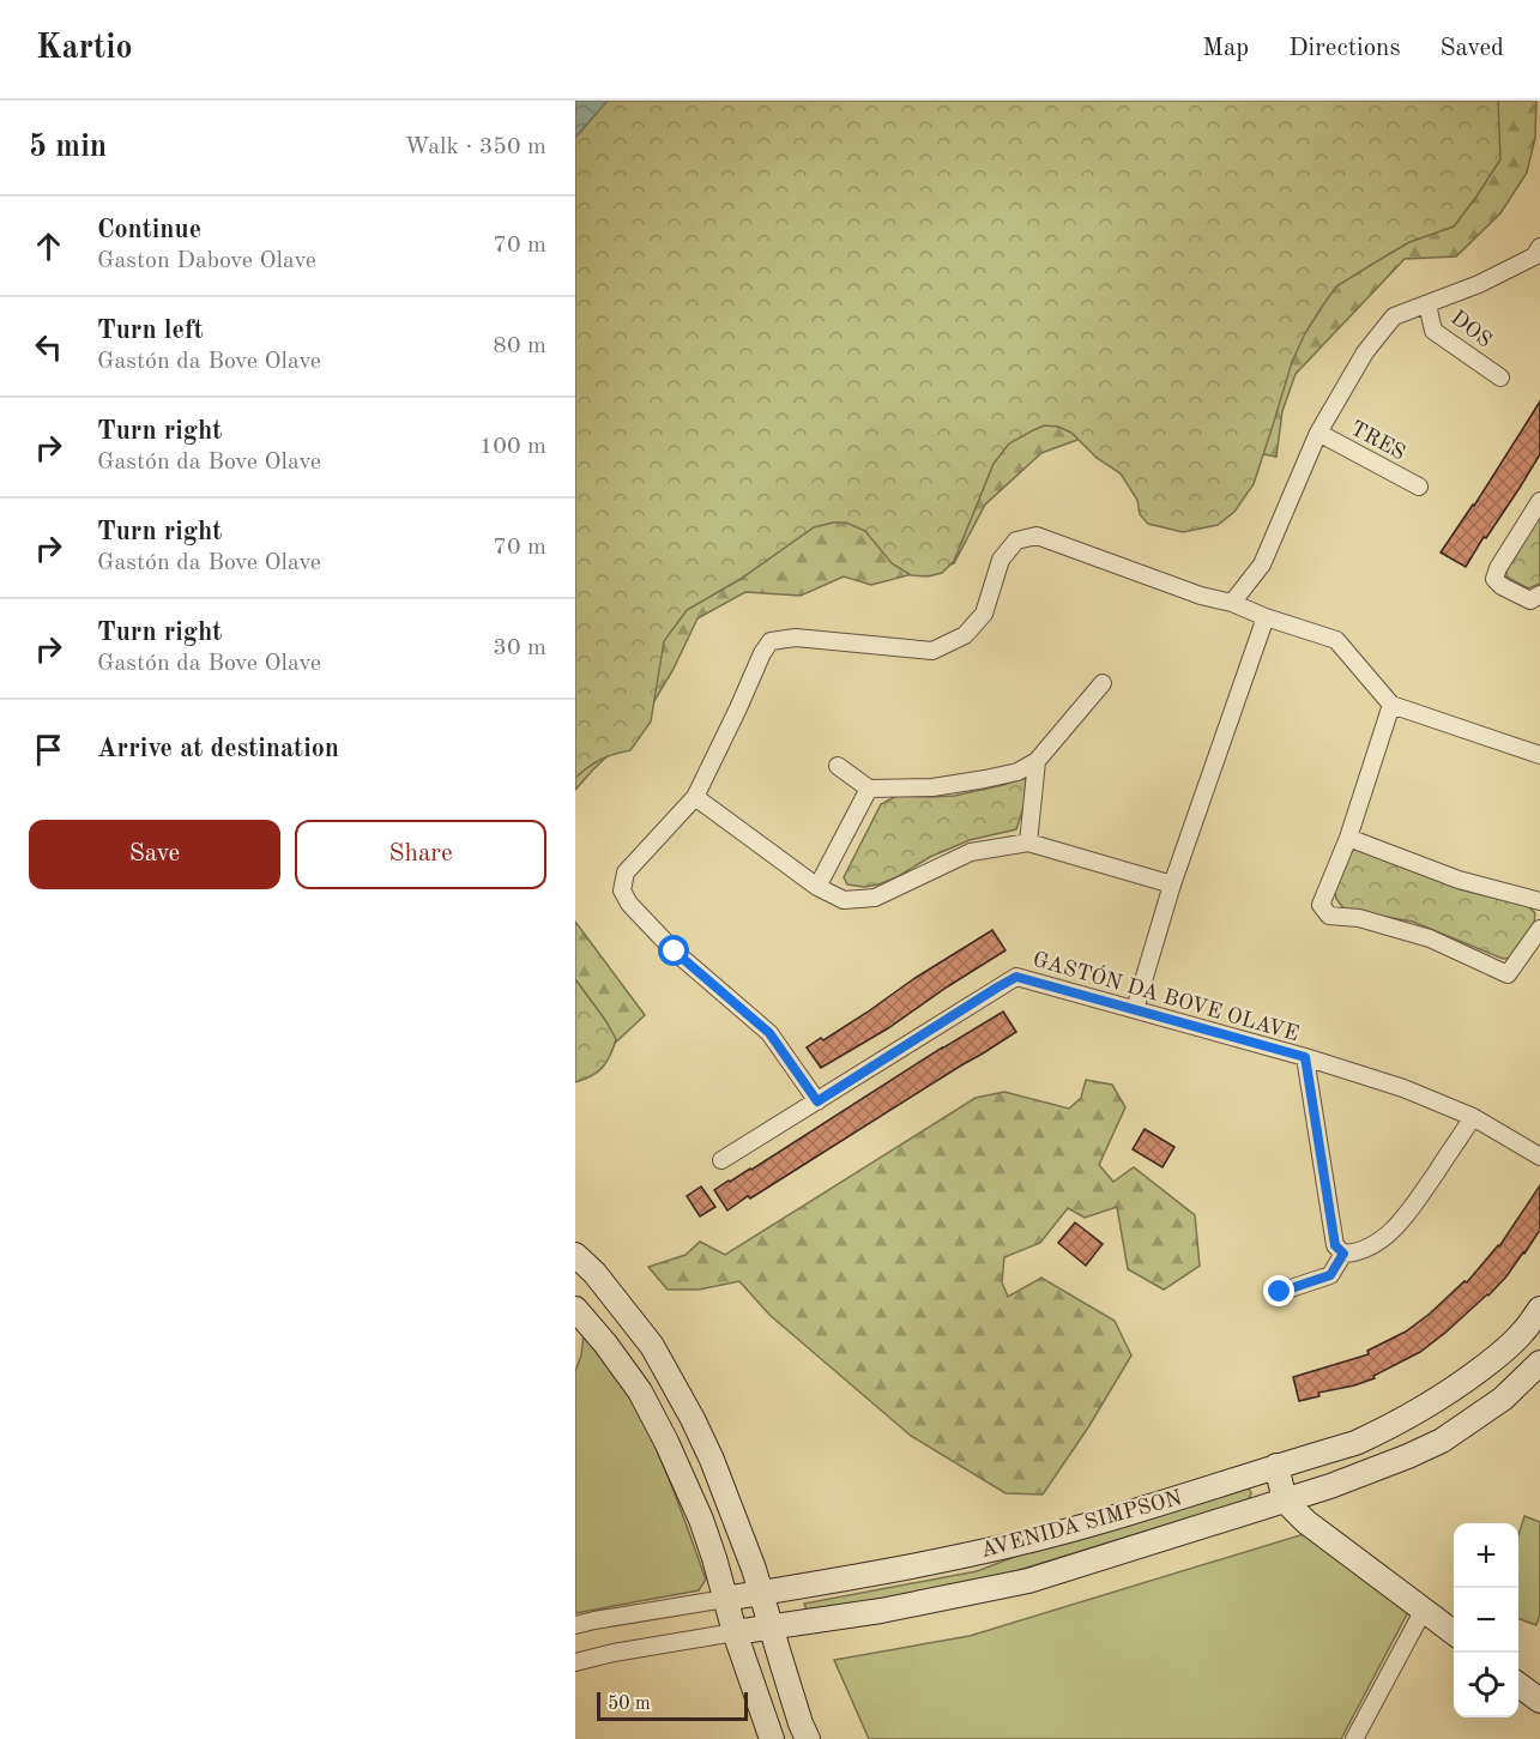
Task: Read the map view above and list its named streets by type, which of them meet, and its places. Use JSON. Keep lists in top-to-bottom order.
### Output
{
  "streets": {
    "main road": ["AVENIDA SIMPSON"],
    "street": ["DOS", "TRES", "GASTÓN DA BOVE OLAVE"]
  },
  "scale_bar": "50 m",
  "page": {
    "header": "Kartio",
    "nav": ["Map", "Directions", "Saved"],
    "heading": ["5 min", "Walk · 350 m"],
    "list": [
      ["Continue", "Gaston Dabove Olave", "70 m"],
      ["Turn left", "Gastón da Bove Olave", "80 m"],
      ["Turn right", "Gastón da Bove Olave", "100 m"],
      ["Turn right", "Gastón da Bove Olave", "70 m"],
      ["Turn right", "Gastón da Bove Olave", "30 m"],
      "Arrive at destination"
    ],
    "buttons": ["Save", "Share"],
    "map_buttons": ["+", "−"],
    "scale": "50 m"
  }
}
